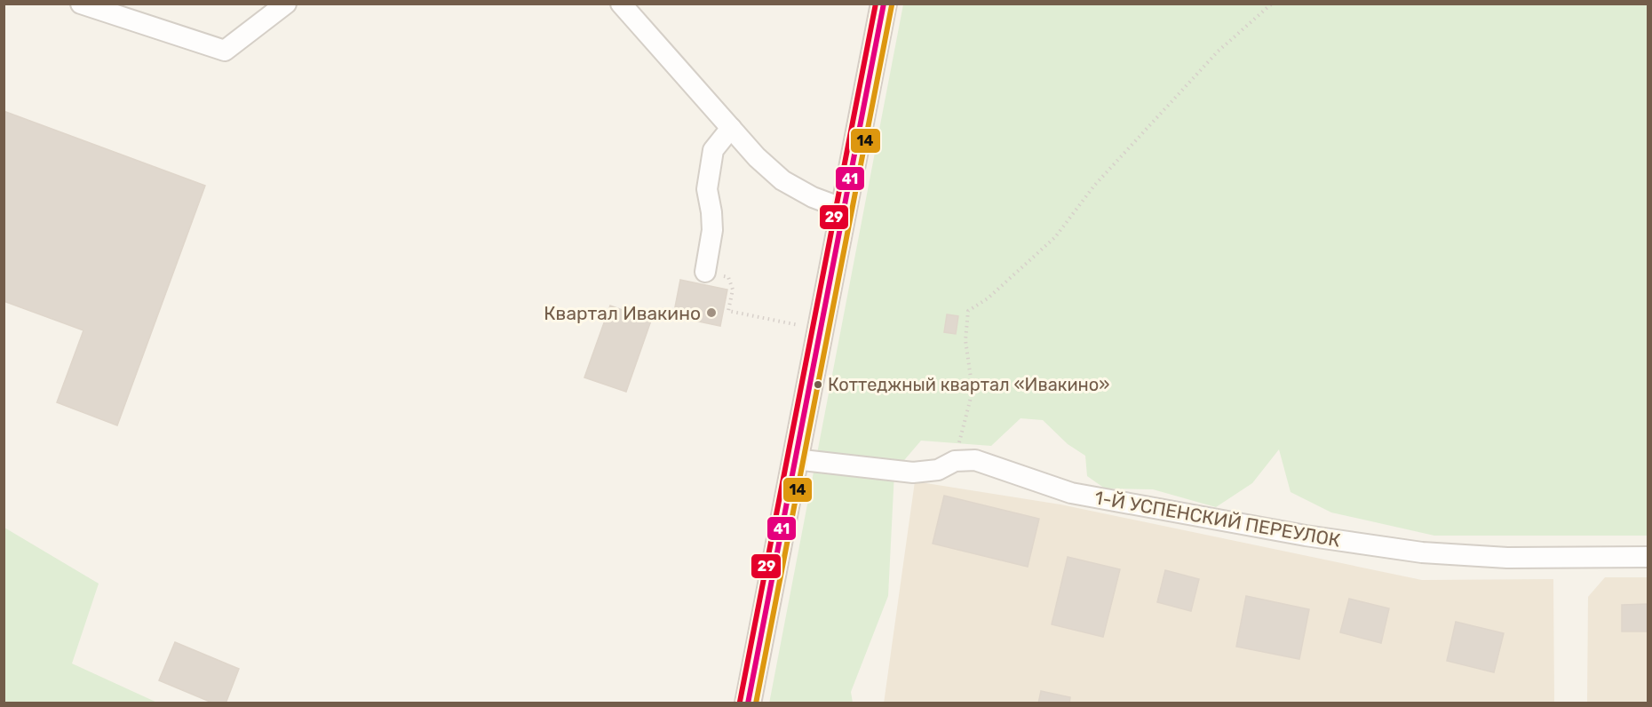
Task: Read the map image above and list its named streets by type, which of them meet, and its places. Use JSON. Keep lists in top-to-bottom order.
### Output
{
  "streets": {
    "street": ["1-Й УСПЕНСКИЙ ПЕРЕУЛОК"]
  },
  "places": ["Квартал Ивакино", "Коттеджный квартал «Ивакино»"],
  "lines": ["transit line 41", "transit line 29", "transit line 14"]
}
